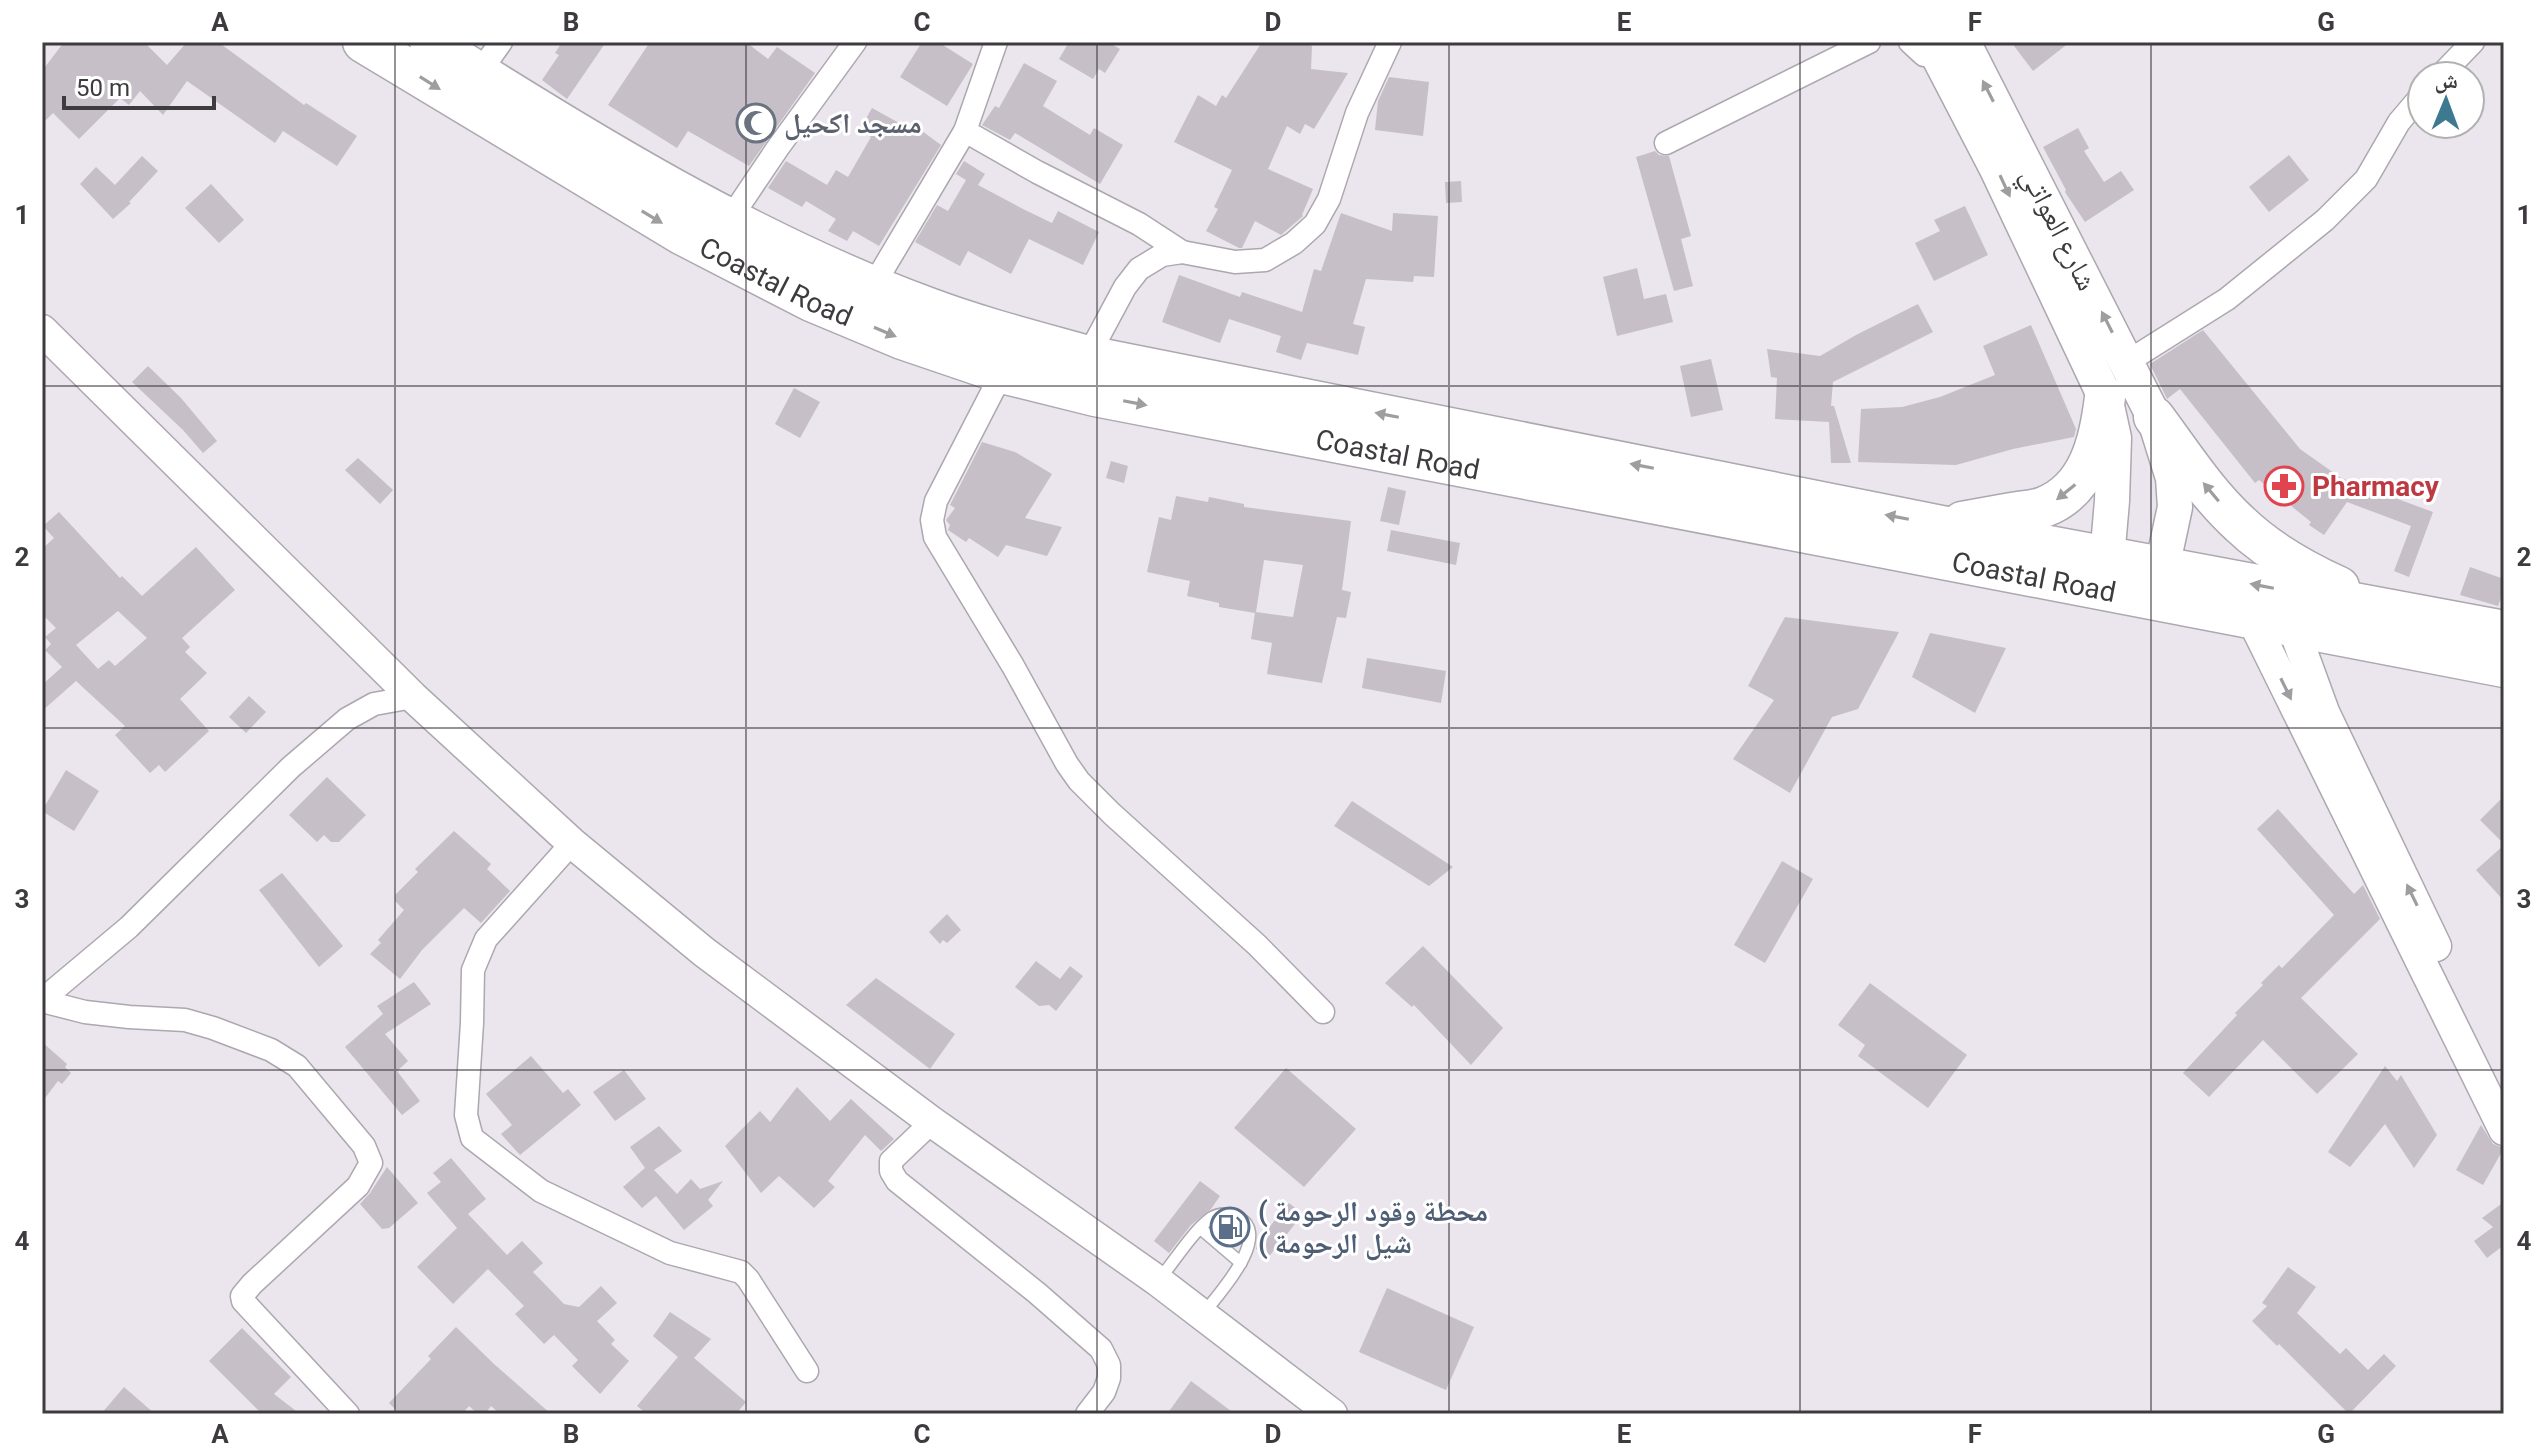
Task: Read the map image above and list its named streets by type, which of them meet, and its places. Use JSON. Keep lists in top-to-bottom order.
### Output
{
  "streets": {
    "highway": ["Coastal Road"],
    "main road": ["شارع العواتي"]
  },
  "crossings": [
    ["شارع العواتي", "Coastal Road"]
  ],
  "places": {
    "mosque": ["مسجد اكحيل"],
    "pharmacy": ["Pharmacy"],
    "fuel station": ["( محطة وقود الرحومة ( شيل الرحومة"]
  },
  "scale_bar": "50 m",
  "north": "top",
  "grid": {
    "columns": [
      "A",
      "B",
      "C",
      "D",
      "E",
      "F",
      "G"
    ],
    "rows": [
      "1",
      "2",
      "3",
      "4"
    ]
  }
}
